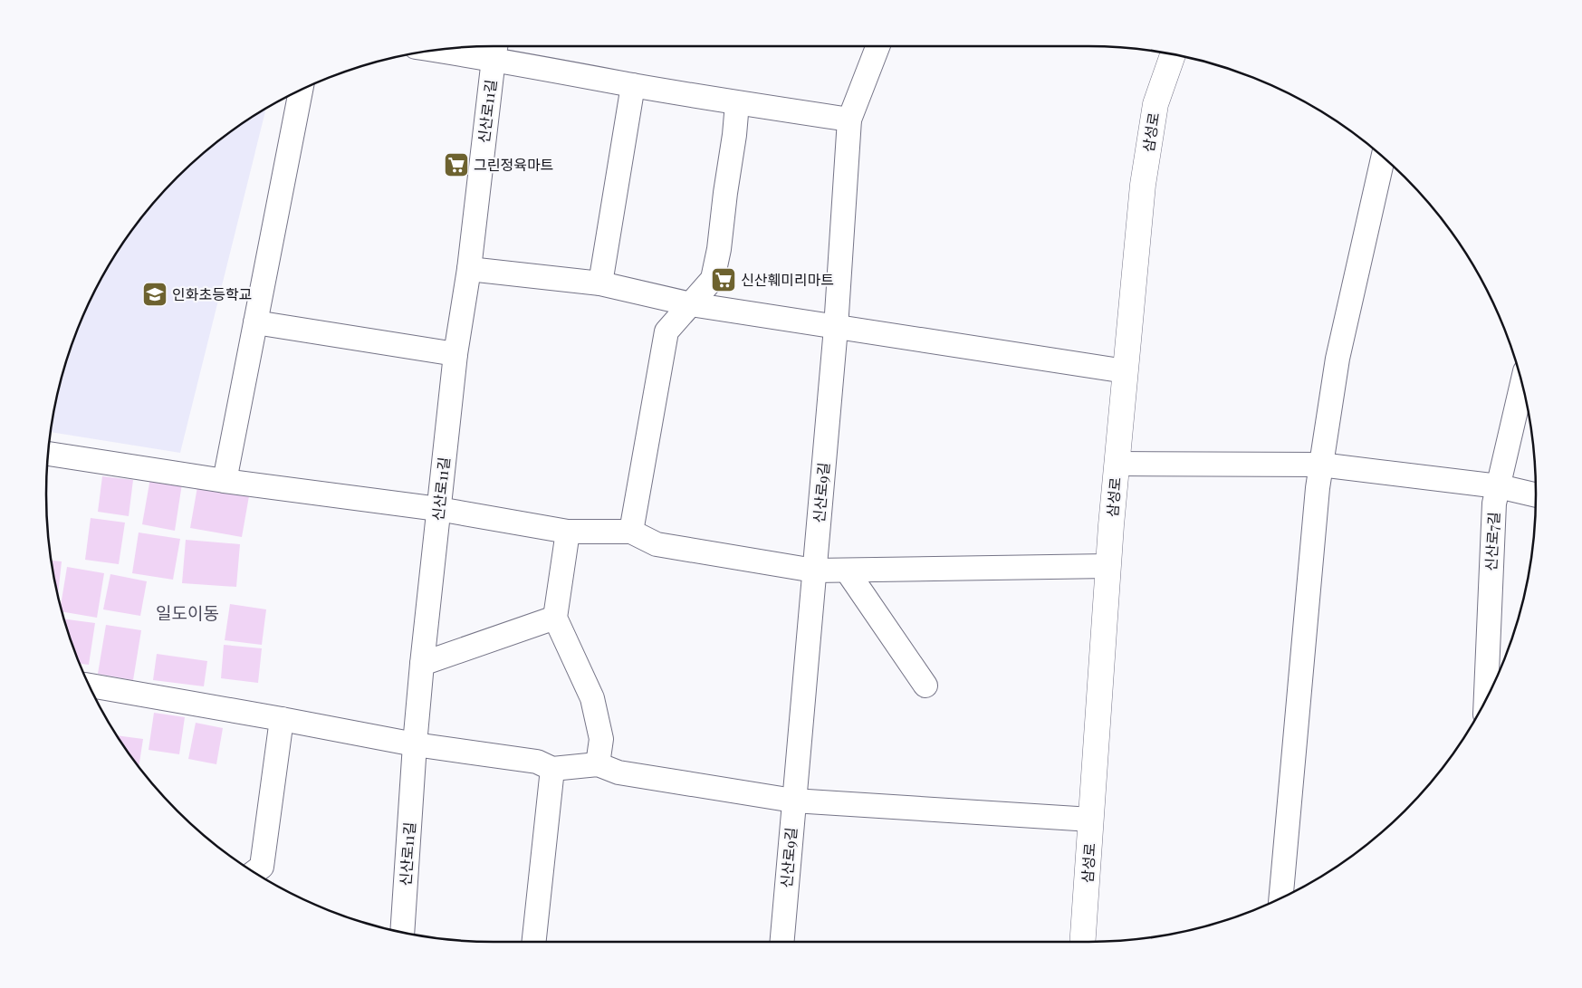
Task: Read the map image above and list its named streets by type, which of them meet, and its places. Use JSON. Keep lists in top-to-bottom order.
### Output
{
  "streets": {
    "street": [
      "신산로11길",
      "삼성로",
      "신산로9길",
      "신산로7길"
    ]
  },
  "districts": ["일도이동"],
  "places": {
    "supermarket": ["그린정육마트", "신산훼미리마트"],
    "school or university": ["인화초등학교"]
  }
}
